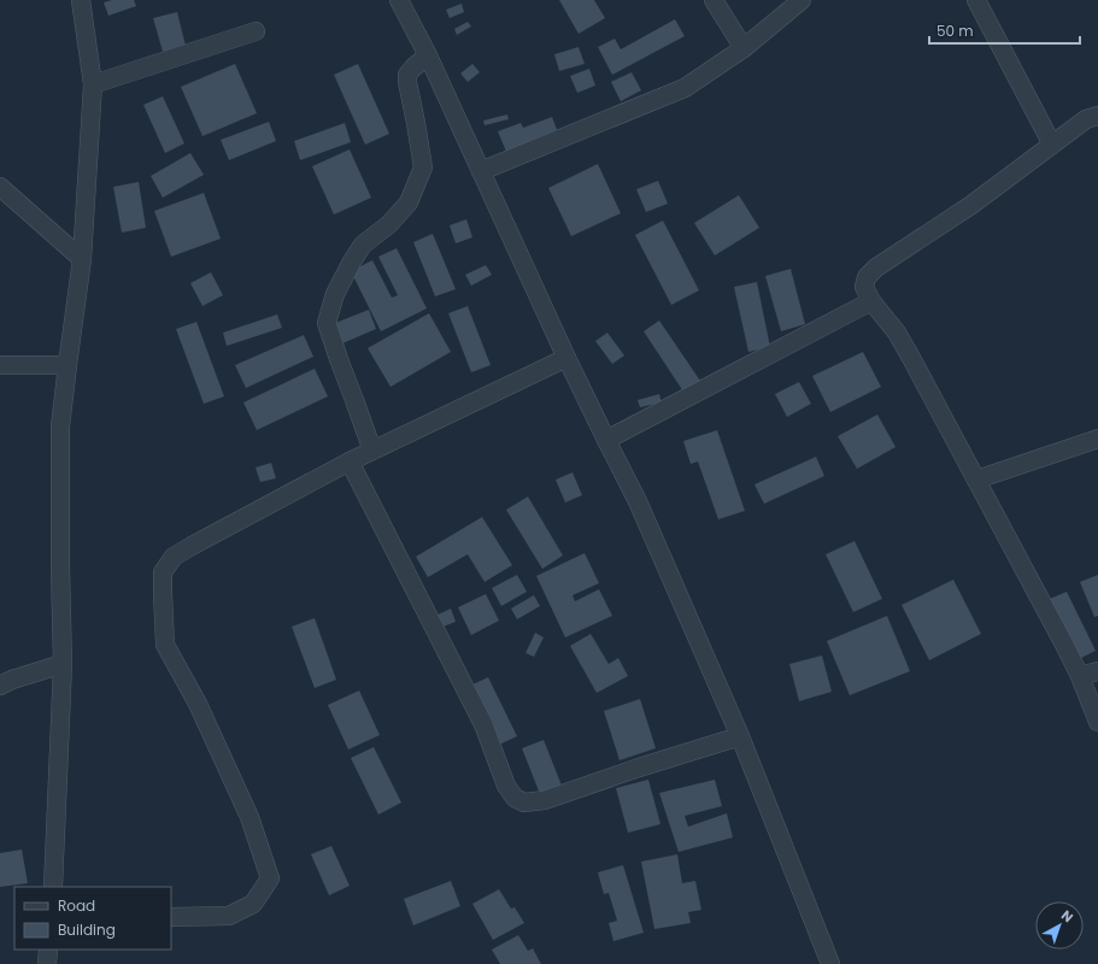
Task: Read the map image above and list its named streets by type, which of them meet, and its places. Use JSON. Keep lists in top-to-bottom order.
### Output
{
  "legend": ["Road", "Building"],
  "scale_bar": "50 m",
  "north": "top right"
}
